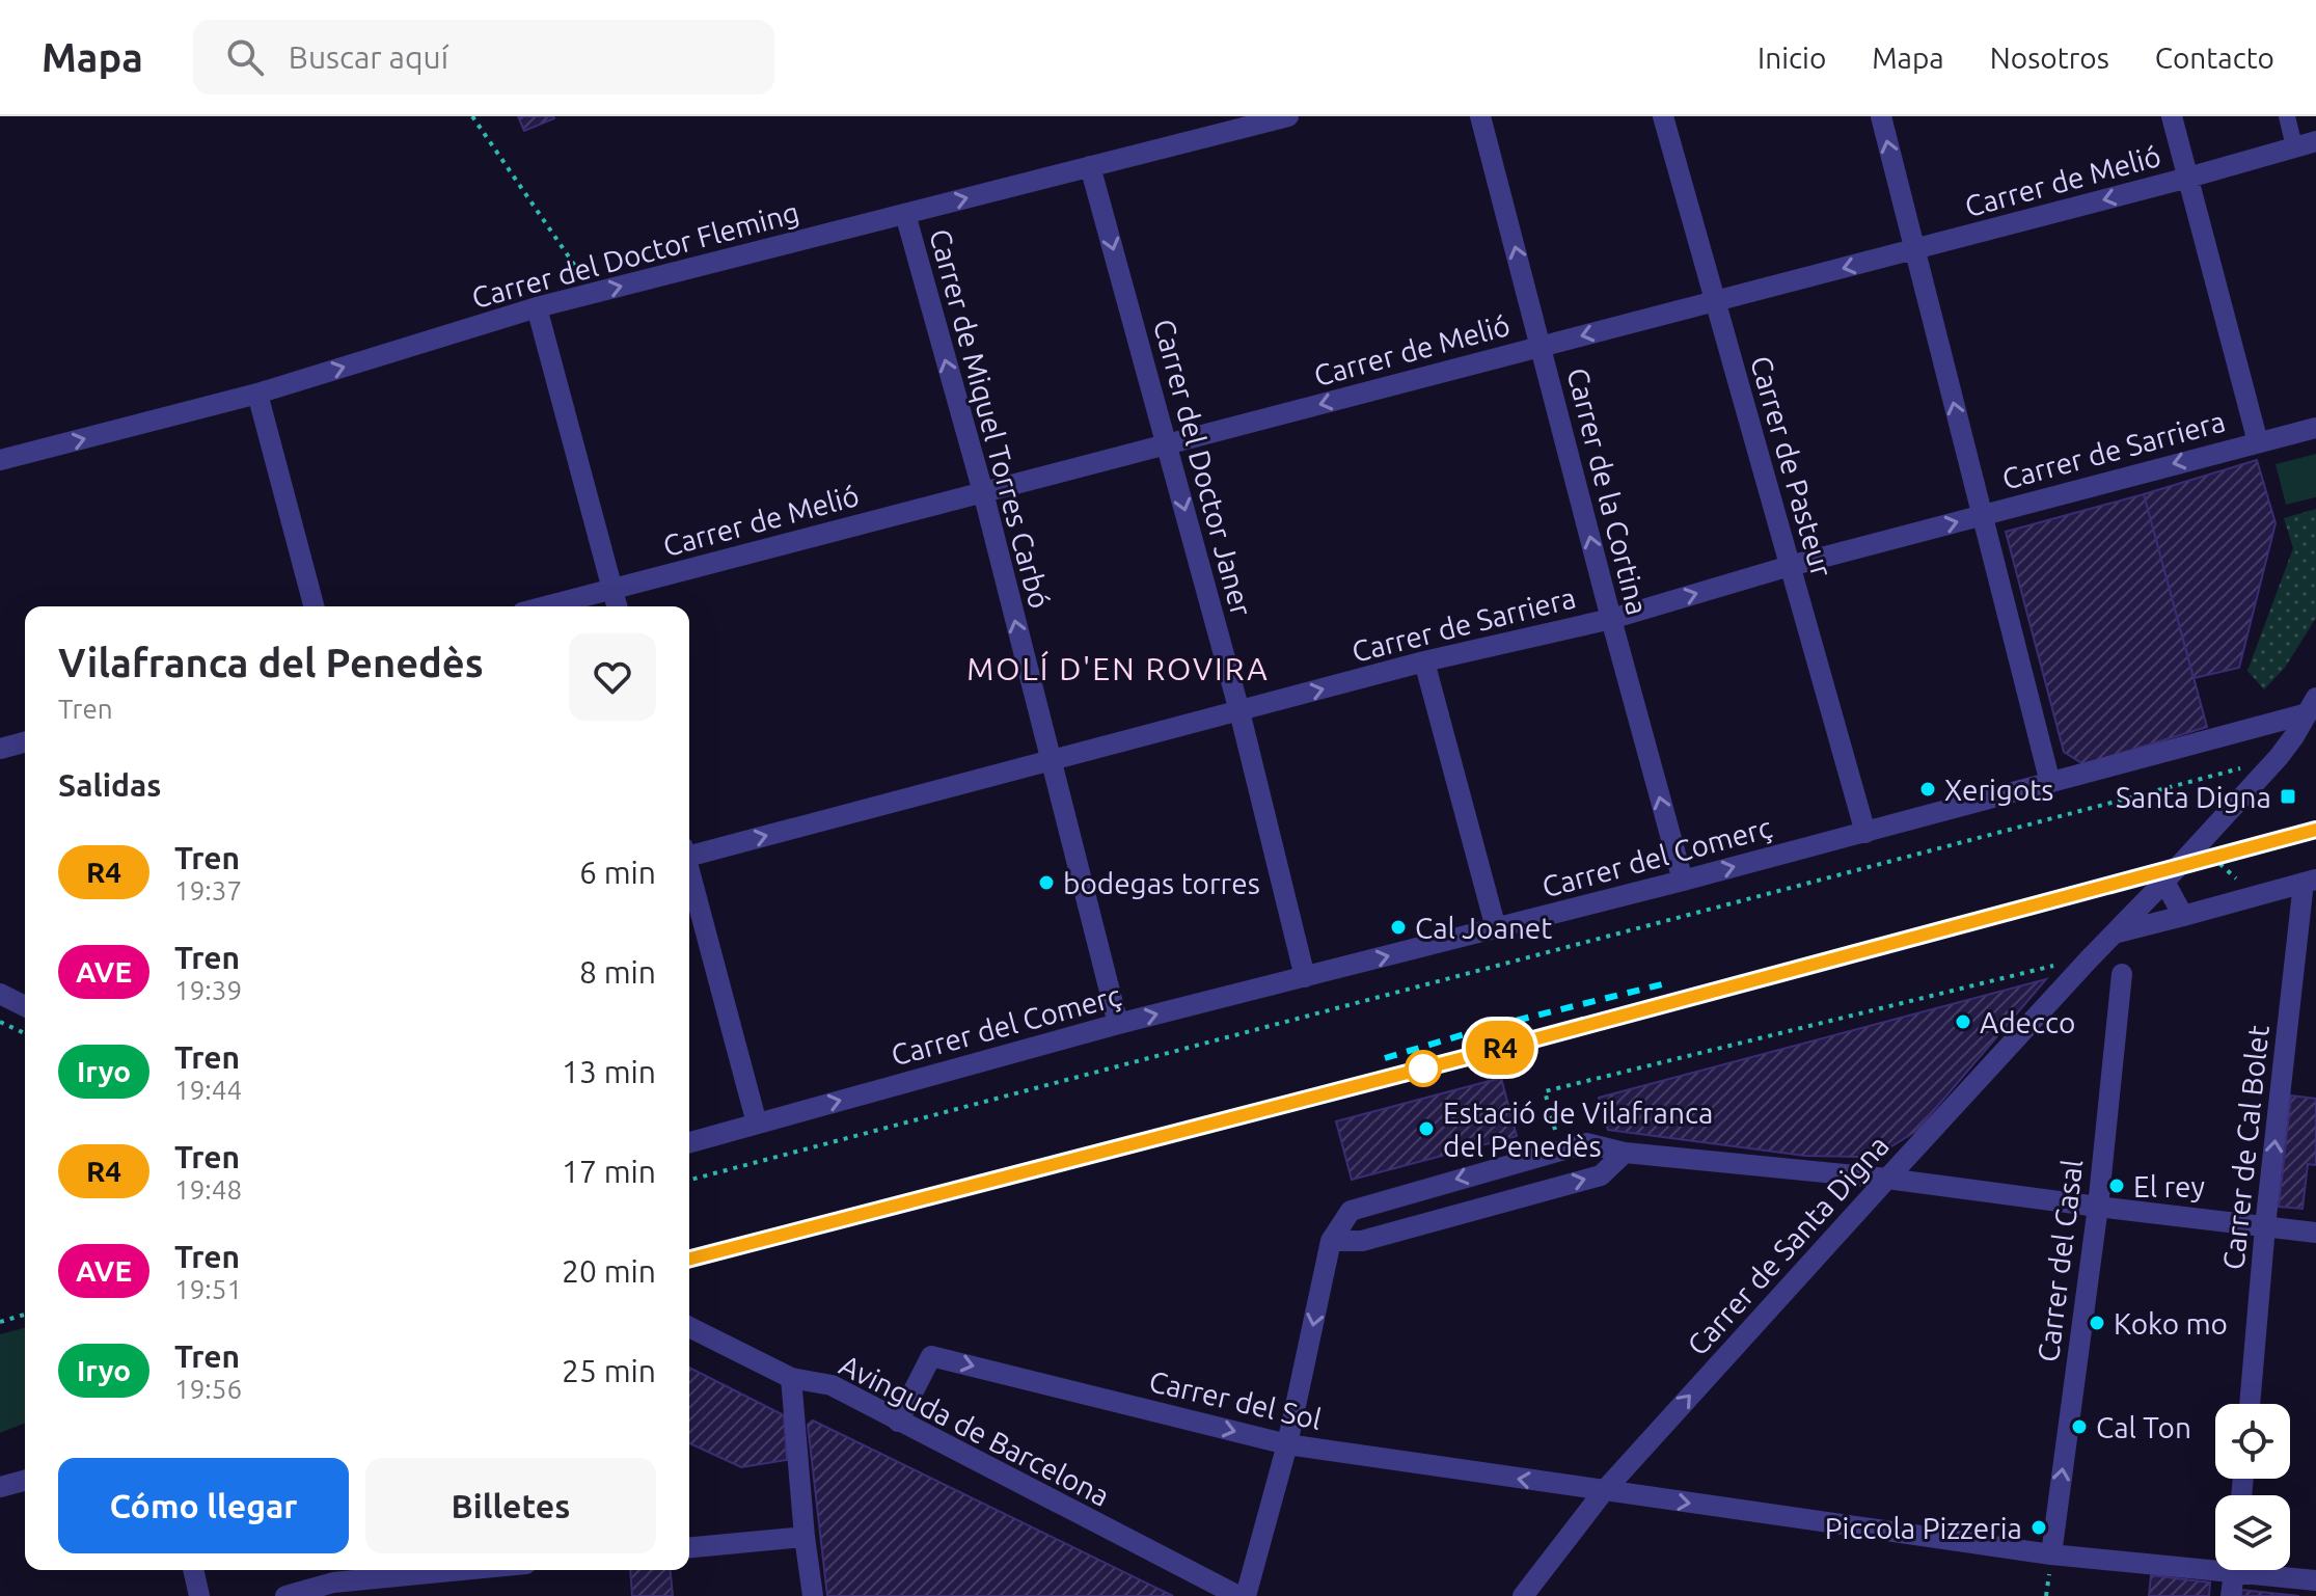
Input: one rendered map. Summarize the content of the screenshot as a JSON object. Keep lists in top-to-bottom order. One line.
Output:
{"streets":{"street":["Carrer de Melió","Carrer del Doctor Fleming","Carrer de Miquel Torres Carbó","Carrer de Sarriera","Carrer de Pasteur","Carrer del Doctor Janer","Carrer de la Cortina","Carrer del Comerç","Carrer de Cal Bolet","Carrer de Santa Digna","Carrer del Casal","Carrer del Sol","Avinguda de Barcelona"]},"crossings":[["Carrer de Melió","Carrer de Miquel Torres Carbó"],["Carrer de Melió","Carrer de Pasteur"],["Carrer de Melió","Carrer del Doctor Janer"],["Carrer de Melió","Carrer de la Cortina"],["Carrer del Doctor Fleming","Carrer de Miquel Torres Carbó"],["Carrer del Doctor Fleming","Carrer del Doctor Janer"],["Carrer de Miquel Torres Carbó","Carrer de Sarriera"],["Carrer de Miquel Torres Carbó","Carrer del Comerç"],["Carrer de Sarriera","Carrer de Pasteur"],["Carrer de Sarriera","Carrer del Doctor Janer"],["Carrer de Sarriera","Carrer de la Cortina"],["Carrer de Pasteur","Carrer del Comerç"],["Carrer del Doctor Janer","Carrer del Comerç"],["Carrer de la Cortina","Carrer del Comerç"],["Carrer del Comerç","Carrer de Santa Digna"],["Carrer de Santa Digna","Carrer del Sol"],["Carrer del Casal","Carrer del Sol"],["Carrer del Sol","Avinguda de Barcelona"]],"one_way":["Carrer de Melió","Carrer del Doctor Fleming","Carrer de Miquel Torres Carbó","Carrer del Doctor Janer","Carrer de la Cortina","Carrer del Comerç","Carrer de Cal Bolet","Carrer de Santa Digna","Carrer del Casal"],"districts":["MOLÍ D'EN ROVIRA"],"places":{"other":["Xerigots","bodegas torres","Cal Joanet","Adecco","Estació de Vilafranca del Penedès","El rey","Koko mo","Cal Ton","Piccola Pizzeria"],"transit":["Santa Digna"]},"page":{"header":"Mapa","search":"Buscar aquí","nav":["Inicio","Mapa","Nosotros","Contacto"],"on_map":"R4","heading":[["Vilafranca del Penedès","Tren"],"Salidas"],"list":[{"mark":"R4","name":"Tren","note":"19:37","value":"6 min"},{"mark":"AVE","name":"Tren","note":"19:39","value":"8 min"},{"mark":"Iryo","name":"Tren","note":"19:44","value":"13 min"},{"mark":"R4","name":"Tren","note":"19:48","value":"17 min"},{"mark":"AVE","name":"Tren","note":"19:51","value":"20 min"},{"mark":"Iryo","name":"Tren","note":"19:56","value":"25 min"}],"buttons":["Cómo llegar","Billetes"]}}
